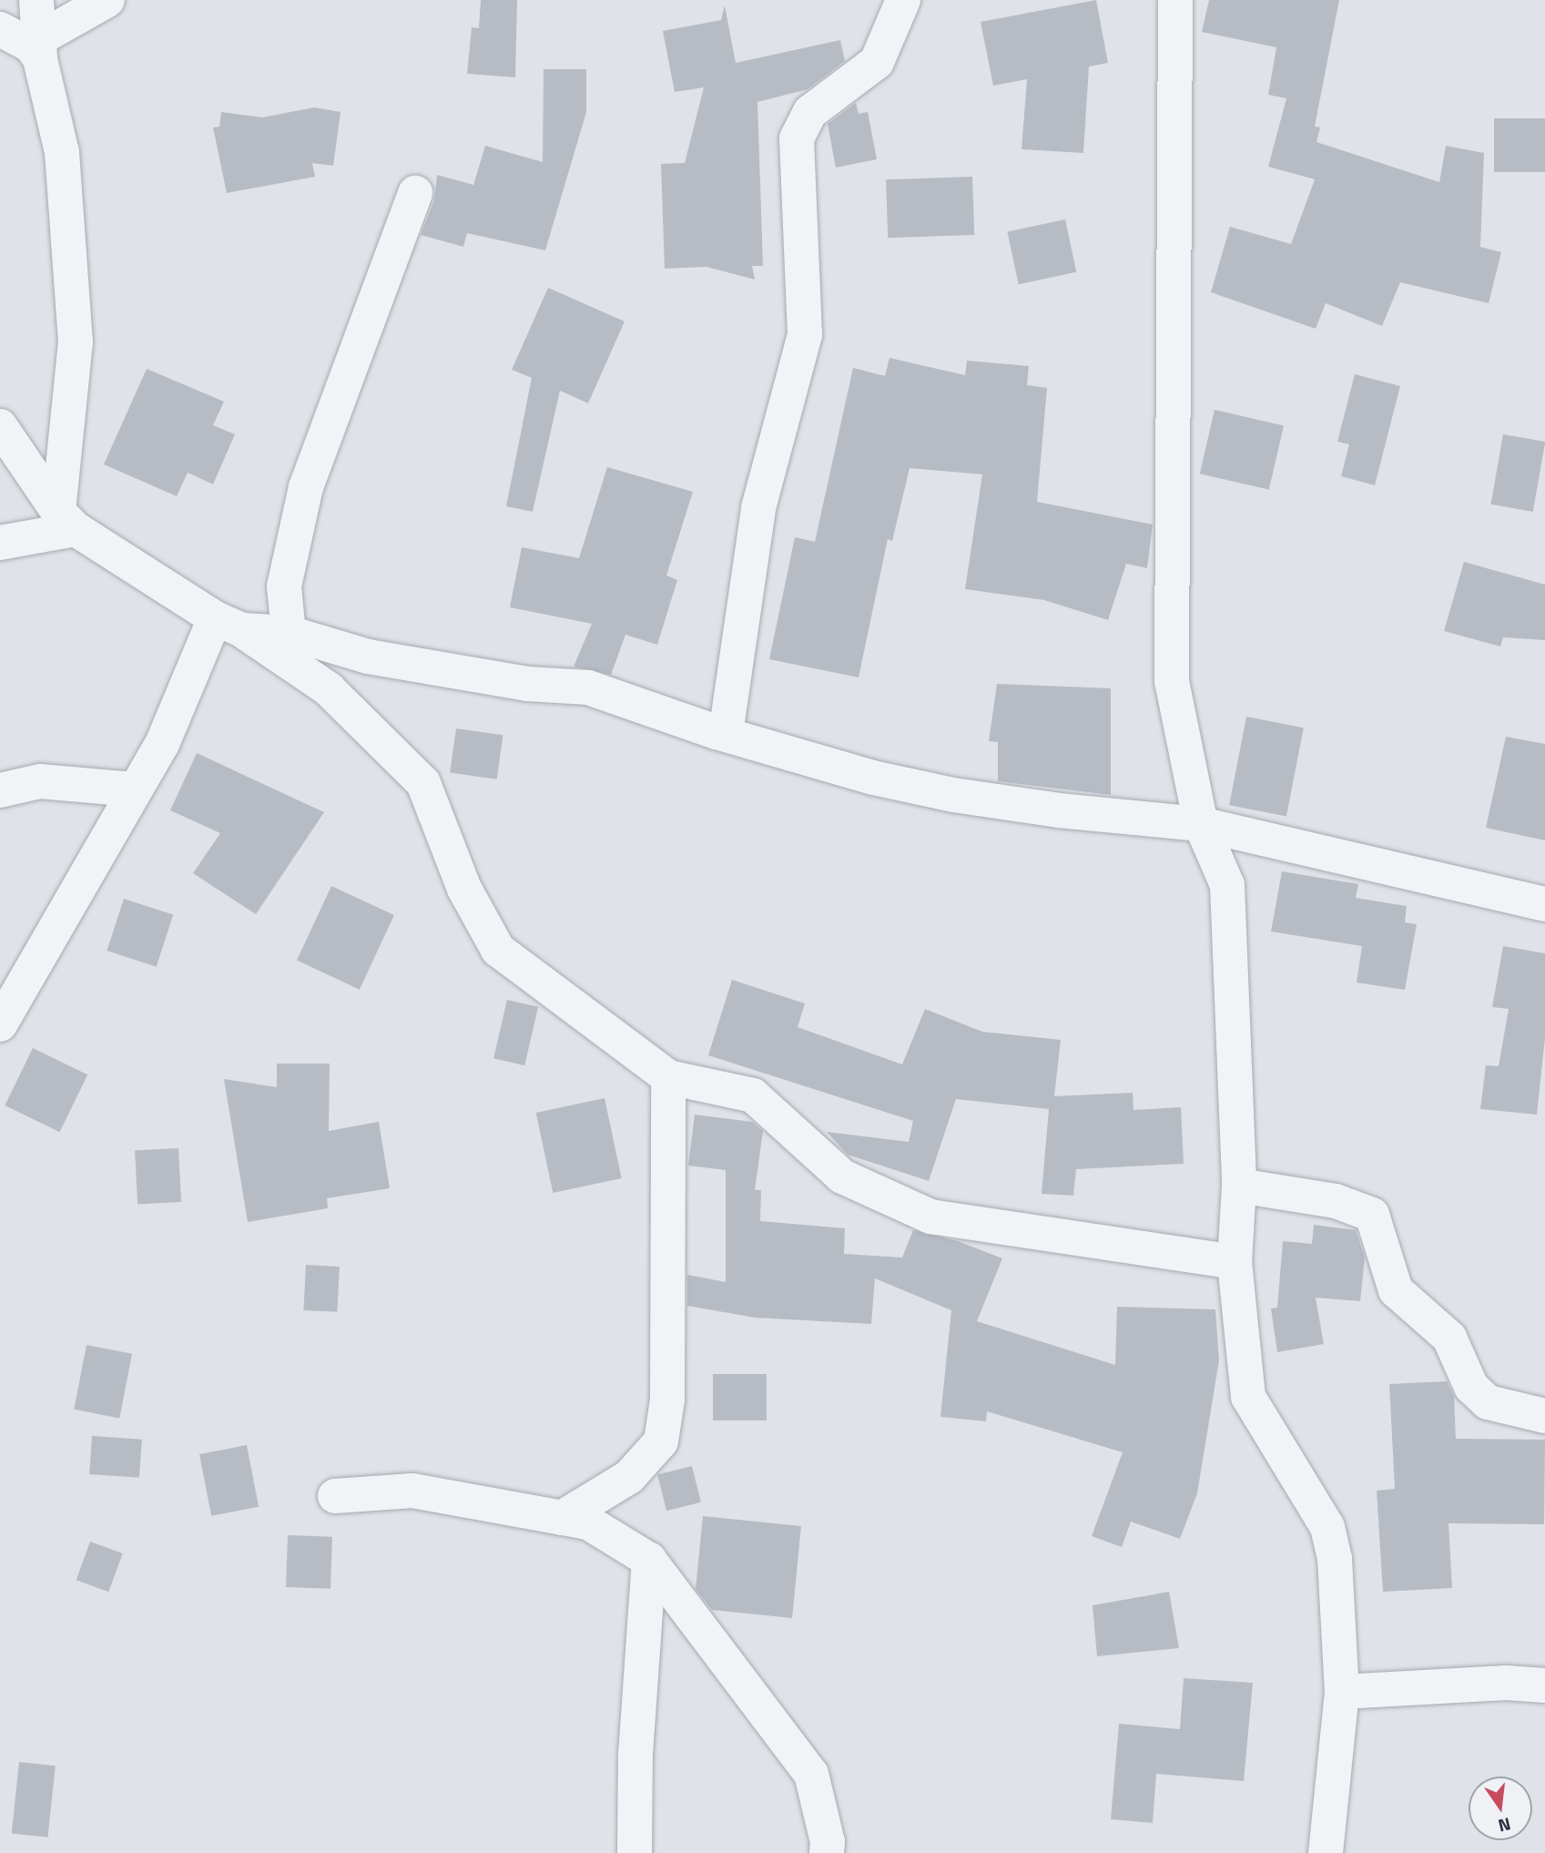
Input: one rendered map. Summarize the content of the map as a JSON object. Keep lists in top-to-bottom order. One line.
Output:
{"north":"bottom"}
